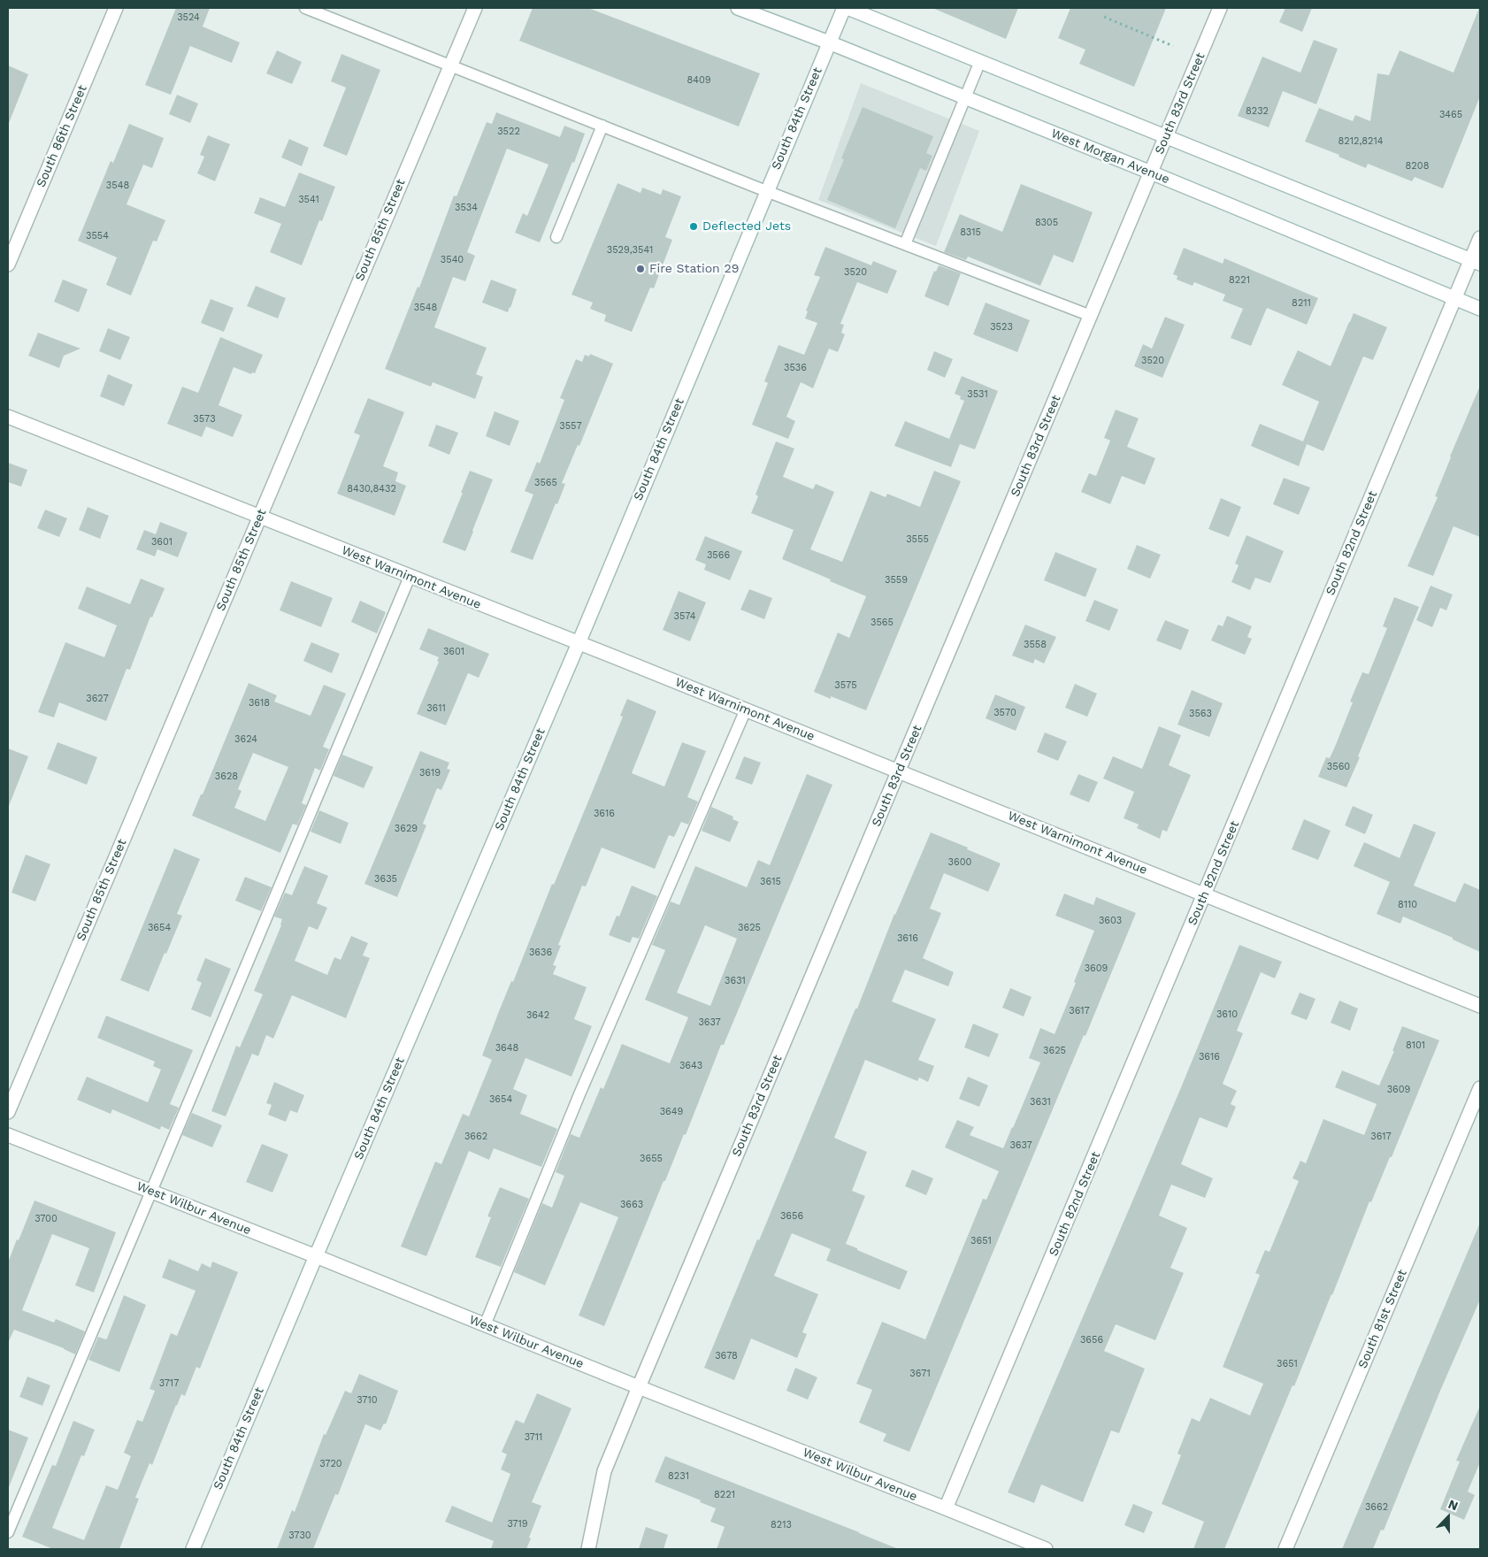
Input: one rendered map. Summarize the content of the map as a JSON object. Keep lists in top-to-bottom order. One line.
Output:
{"streets":{"street":["South 83rd Street","South 84th Street","South 86th Street","West Morgan Avenue","South 85th Street","South 82nd Street","West Warnimont Avenue","West Wilbur Avenue","South 81st Street"]},"crossings":[["South 83rd Street","West Morgan Avenue"],["South 83rd Street","West Warnimont Avenue"],["South 83rd Street","West Wilbur Avenue"],["South 84th Street","West Morgan Avenue"],["South 84th Street","West Warnimont Avenue"],["South 84th Street","West Wilbur Avenue"],["West Morgan Avenue","South 82nd Street"],["South 85th Street","West Warnimont Avenue"],["South 82nd Street","West Warnimont Avenue"],["South 82nd Street","West Wilbur Avenue"]],"places":["Deflected Jets","Fire Station 29"],"house_numbers":["3524","8409","8232","3465","3522","8212,8214","8208","3548","3541","3534","8305","8315","3554","3529,3541","3540","3520","8221","8211","3548","3523","3520","3536","3531","3573","3557","3565","8430,8432","3555","3601","3566","3559","3574","3565","3558","3601","3575","3627","3618","3611","3570","3563","3624","3560","3619","3628","3616","3629","3600","3635","3615","8110","3603","3654","3625","3616","3636","3609","3631","3617","3610","3642","3637","8101","3648","3625","3616","3643","3609","3654","3631","3649","3662","3617","3637","3655","3663","3656","3700","3651","3656","3678","3651","3671","3717","3710","3711","3720","8231","8221","3662","3719","8213","3730"],"north":"top"}
